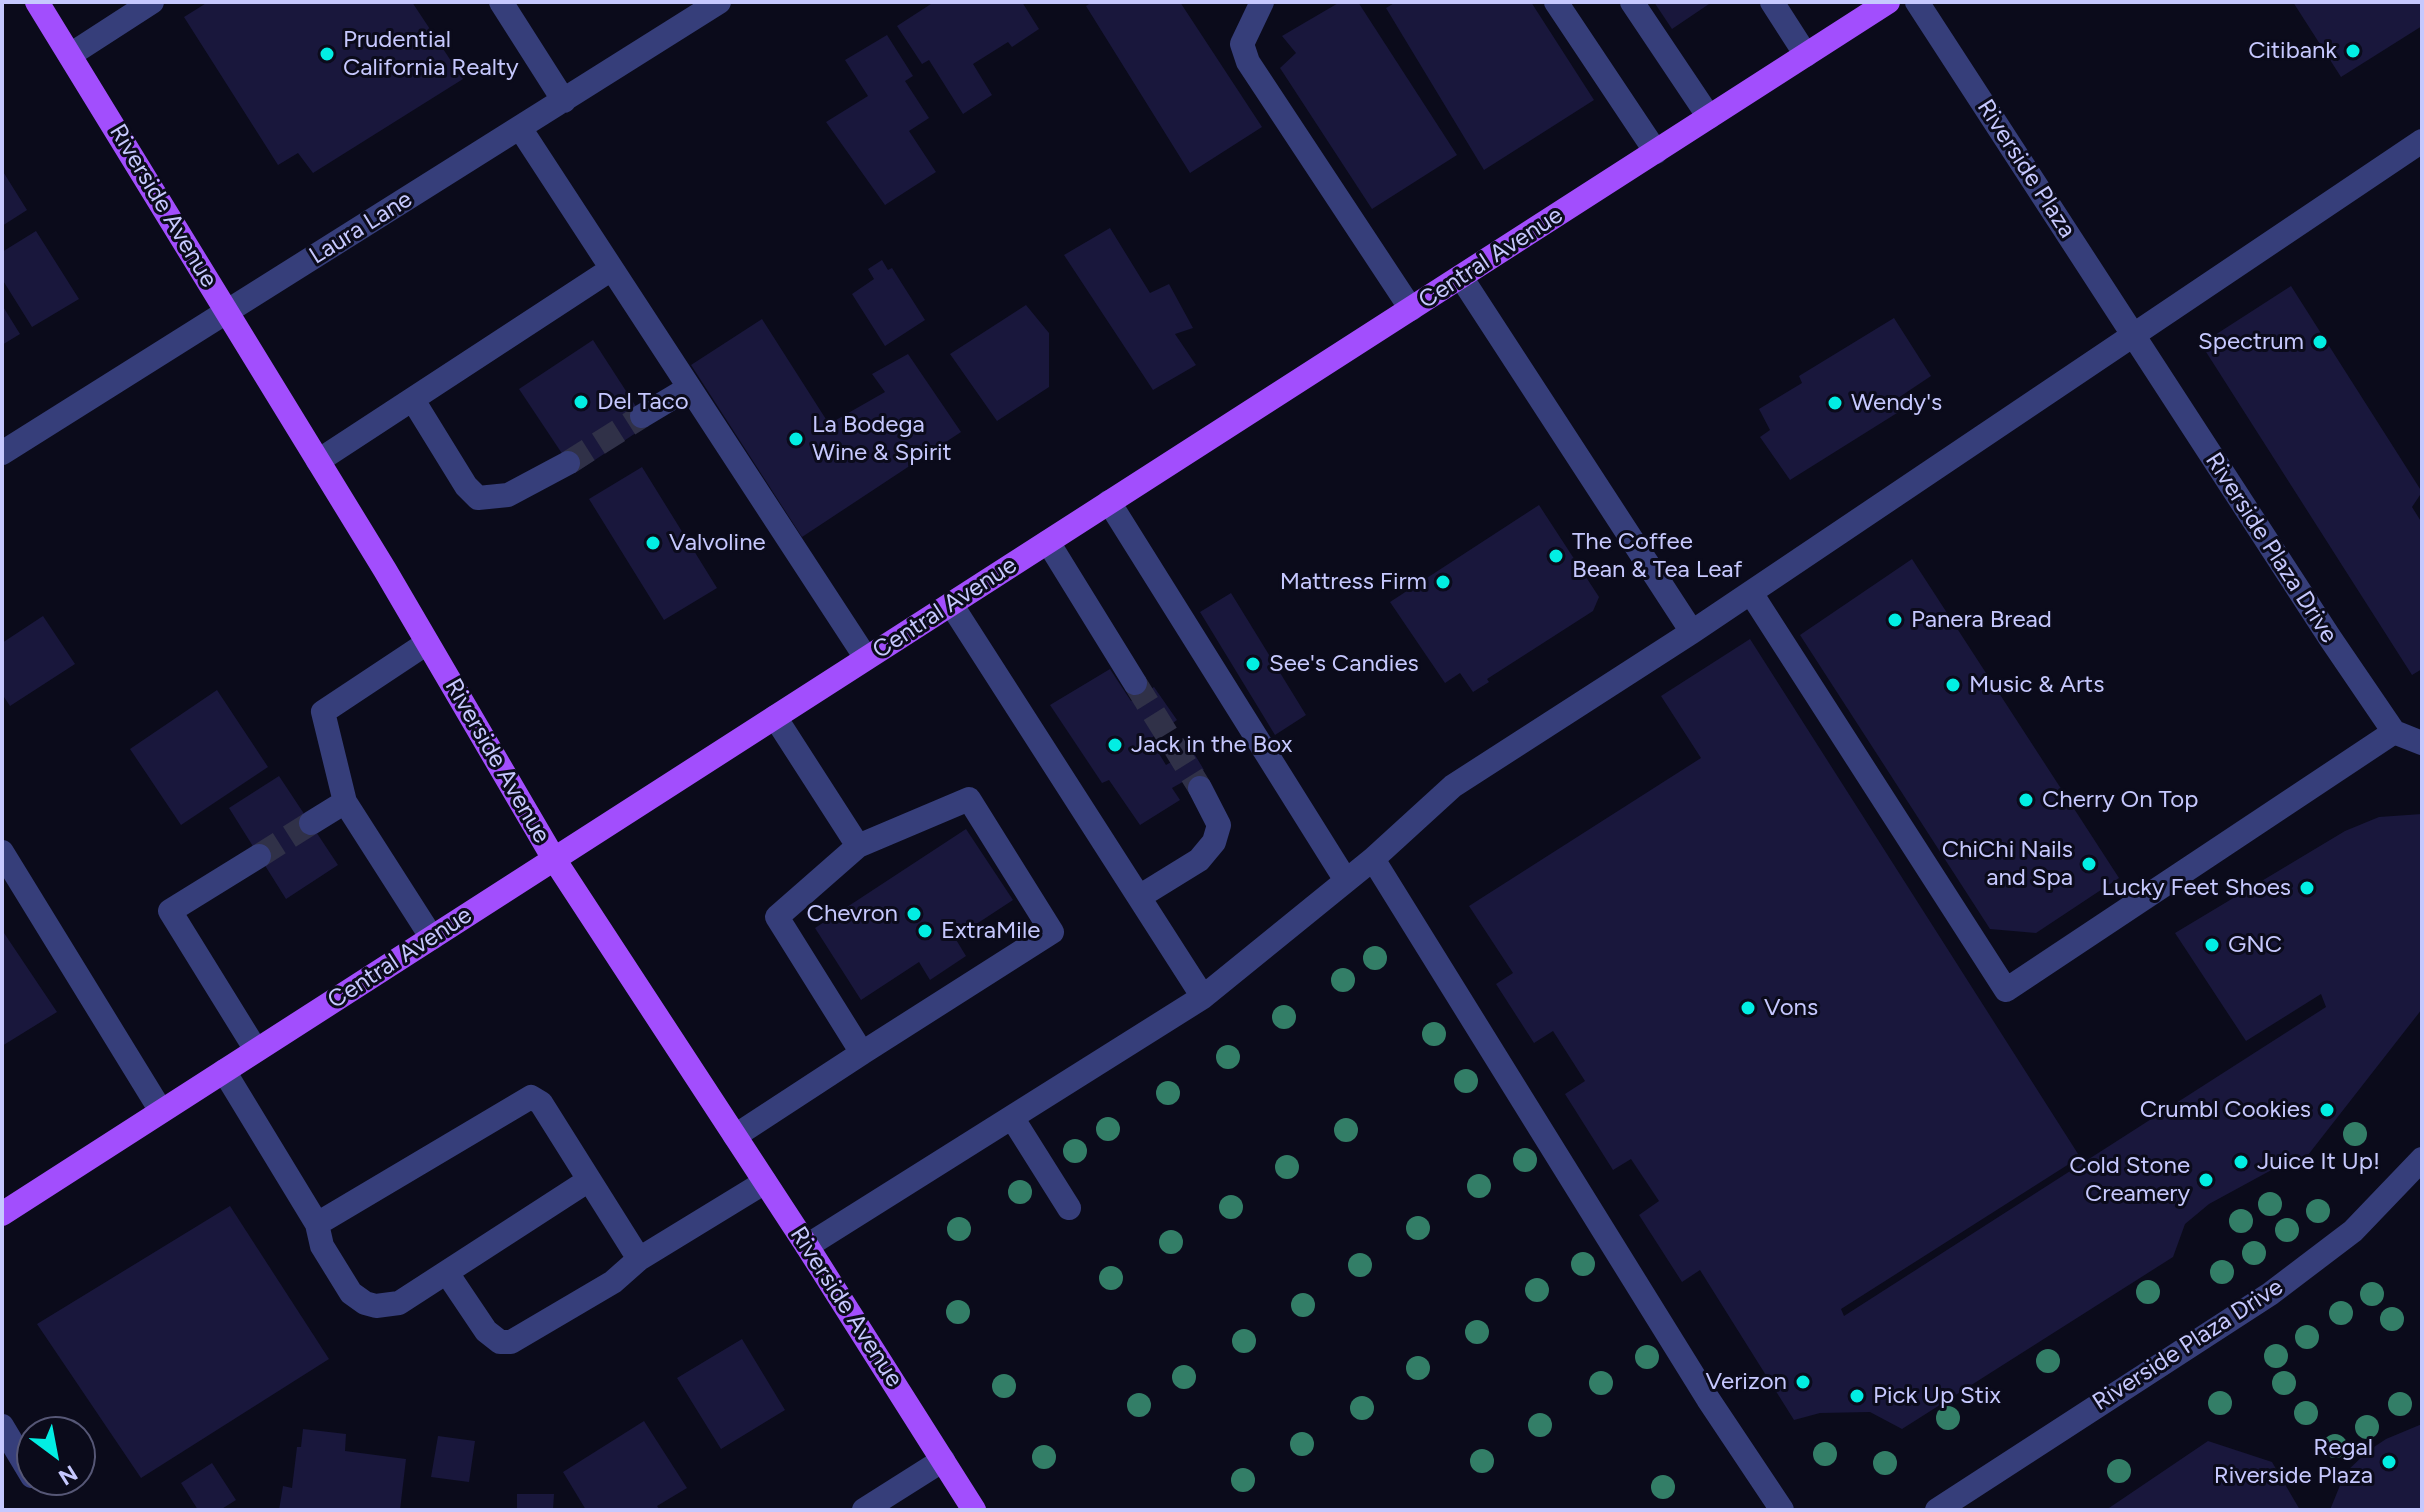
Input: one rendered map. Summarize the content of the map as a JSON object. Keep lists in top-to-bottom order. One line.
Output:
{"streets":{"main road":["Riverside Avenue","Central Avenue"],"street":["Riverside Plaza","Laura Lane","Riverside Plaza Drive"]},"crossings":[["Riverside Plaza","Riverside Plaza Drive"],["Riverside Avenue","Laura Lane"],["Riverside Avenue","Central Avenue"]],"places":["Citibank","Prudential California Realty","Spectrum","Del Taco","Wendy's","La Bodega Wine & Spirit","Valvoline","The Coffee Bean & Tea Leaf","Mattress Firm","Panera Bread","See's Candies","Music & Arts","Jack in the Box","Cherry On Top","ChiChi Nails and Spa","Lucky Feet Shoes","Chevron","ExtraMile","GNC","Vons","Crumbl Cookies","Juice It Up!","Cold Stone Creamery","Verizon","Pick Up Stix","Regal Riverside Plaza"],"north":"bottom right"}
